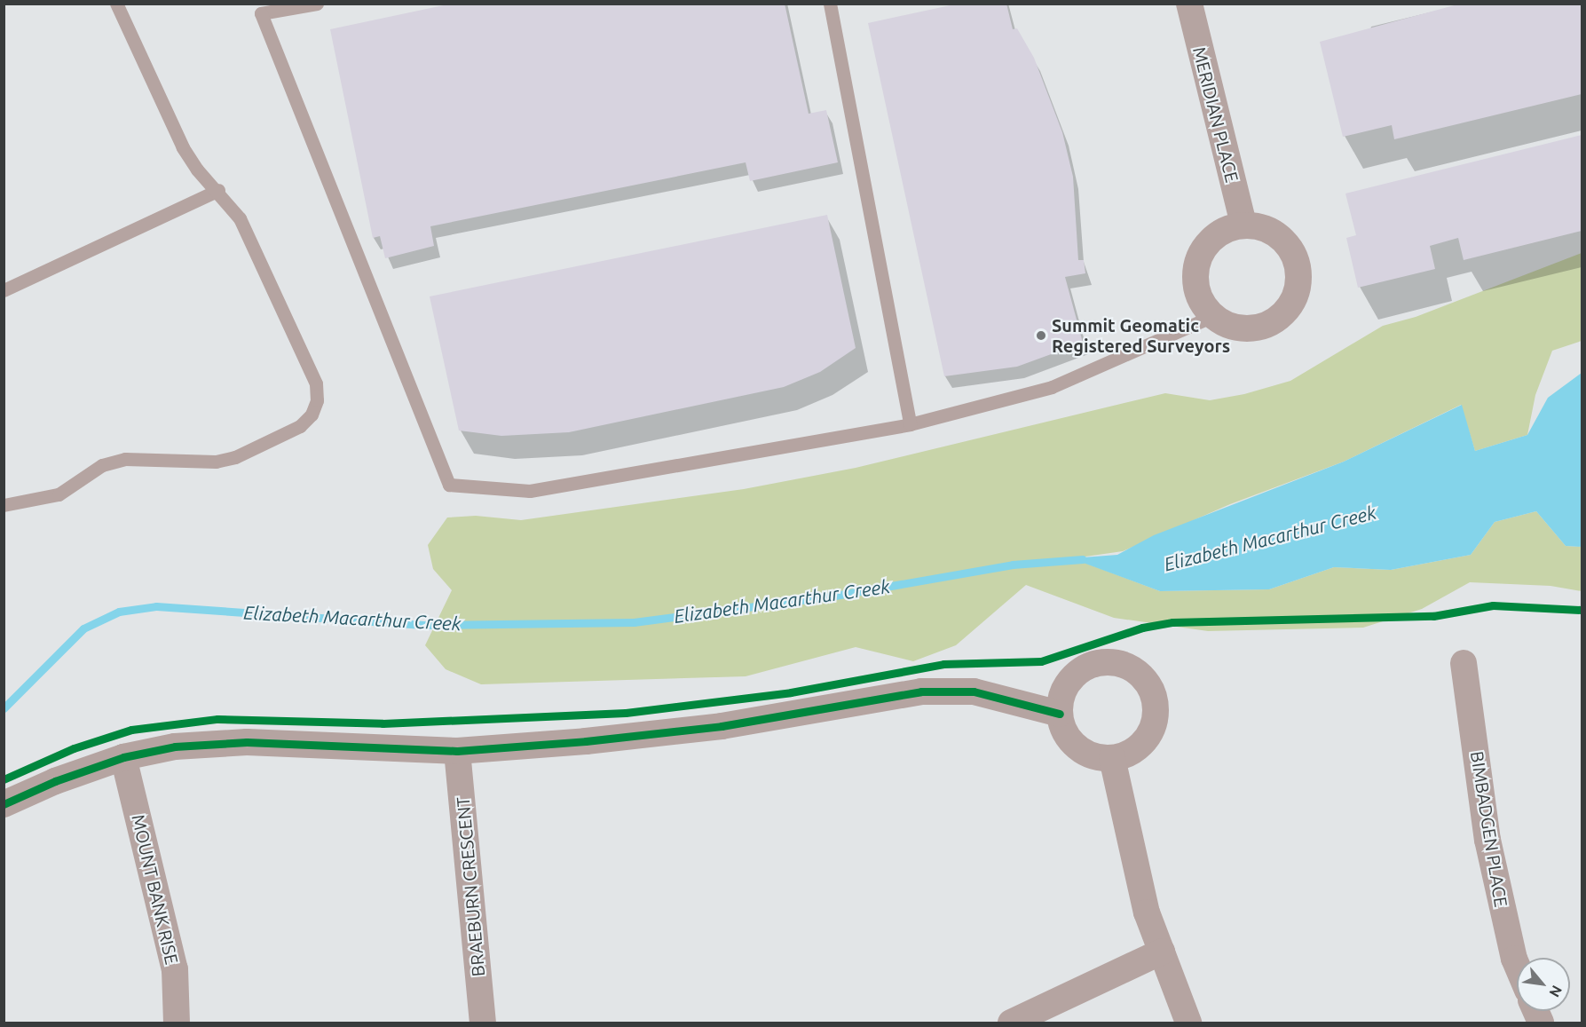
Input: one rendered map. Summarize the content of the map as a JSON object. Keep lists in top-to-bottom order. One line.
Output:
{"streets":{"street":["MERIDIAN PLACE","BIMBADGEN PLACE","BRAEBURN CRESCENT","MOUNT BANK RISE"]},"water":["Elizabeth Macarthur Creek"],"places":["Summit Geomatic Registered Surveyors"],"north":"bottom right"}
